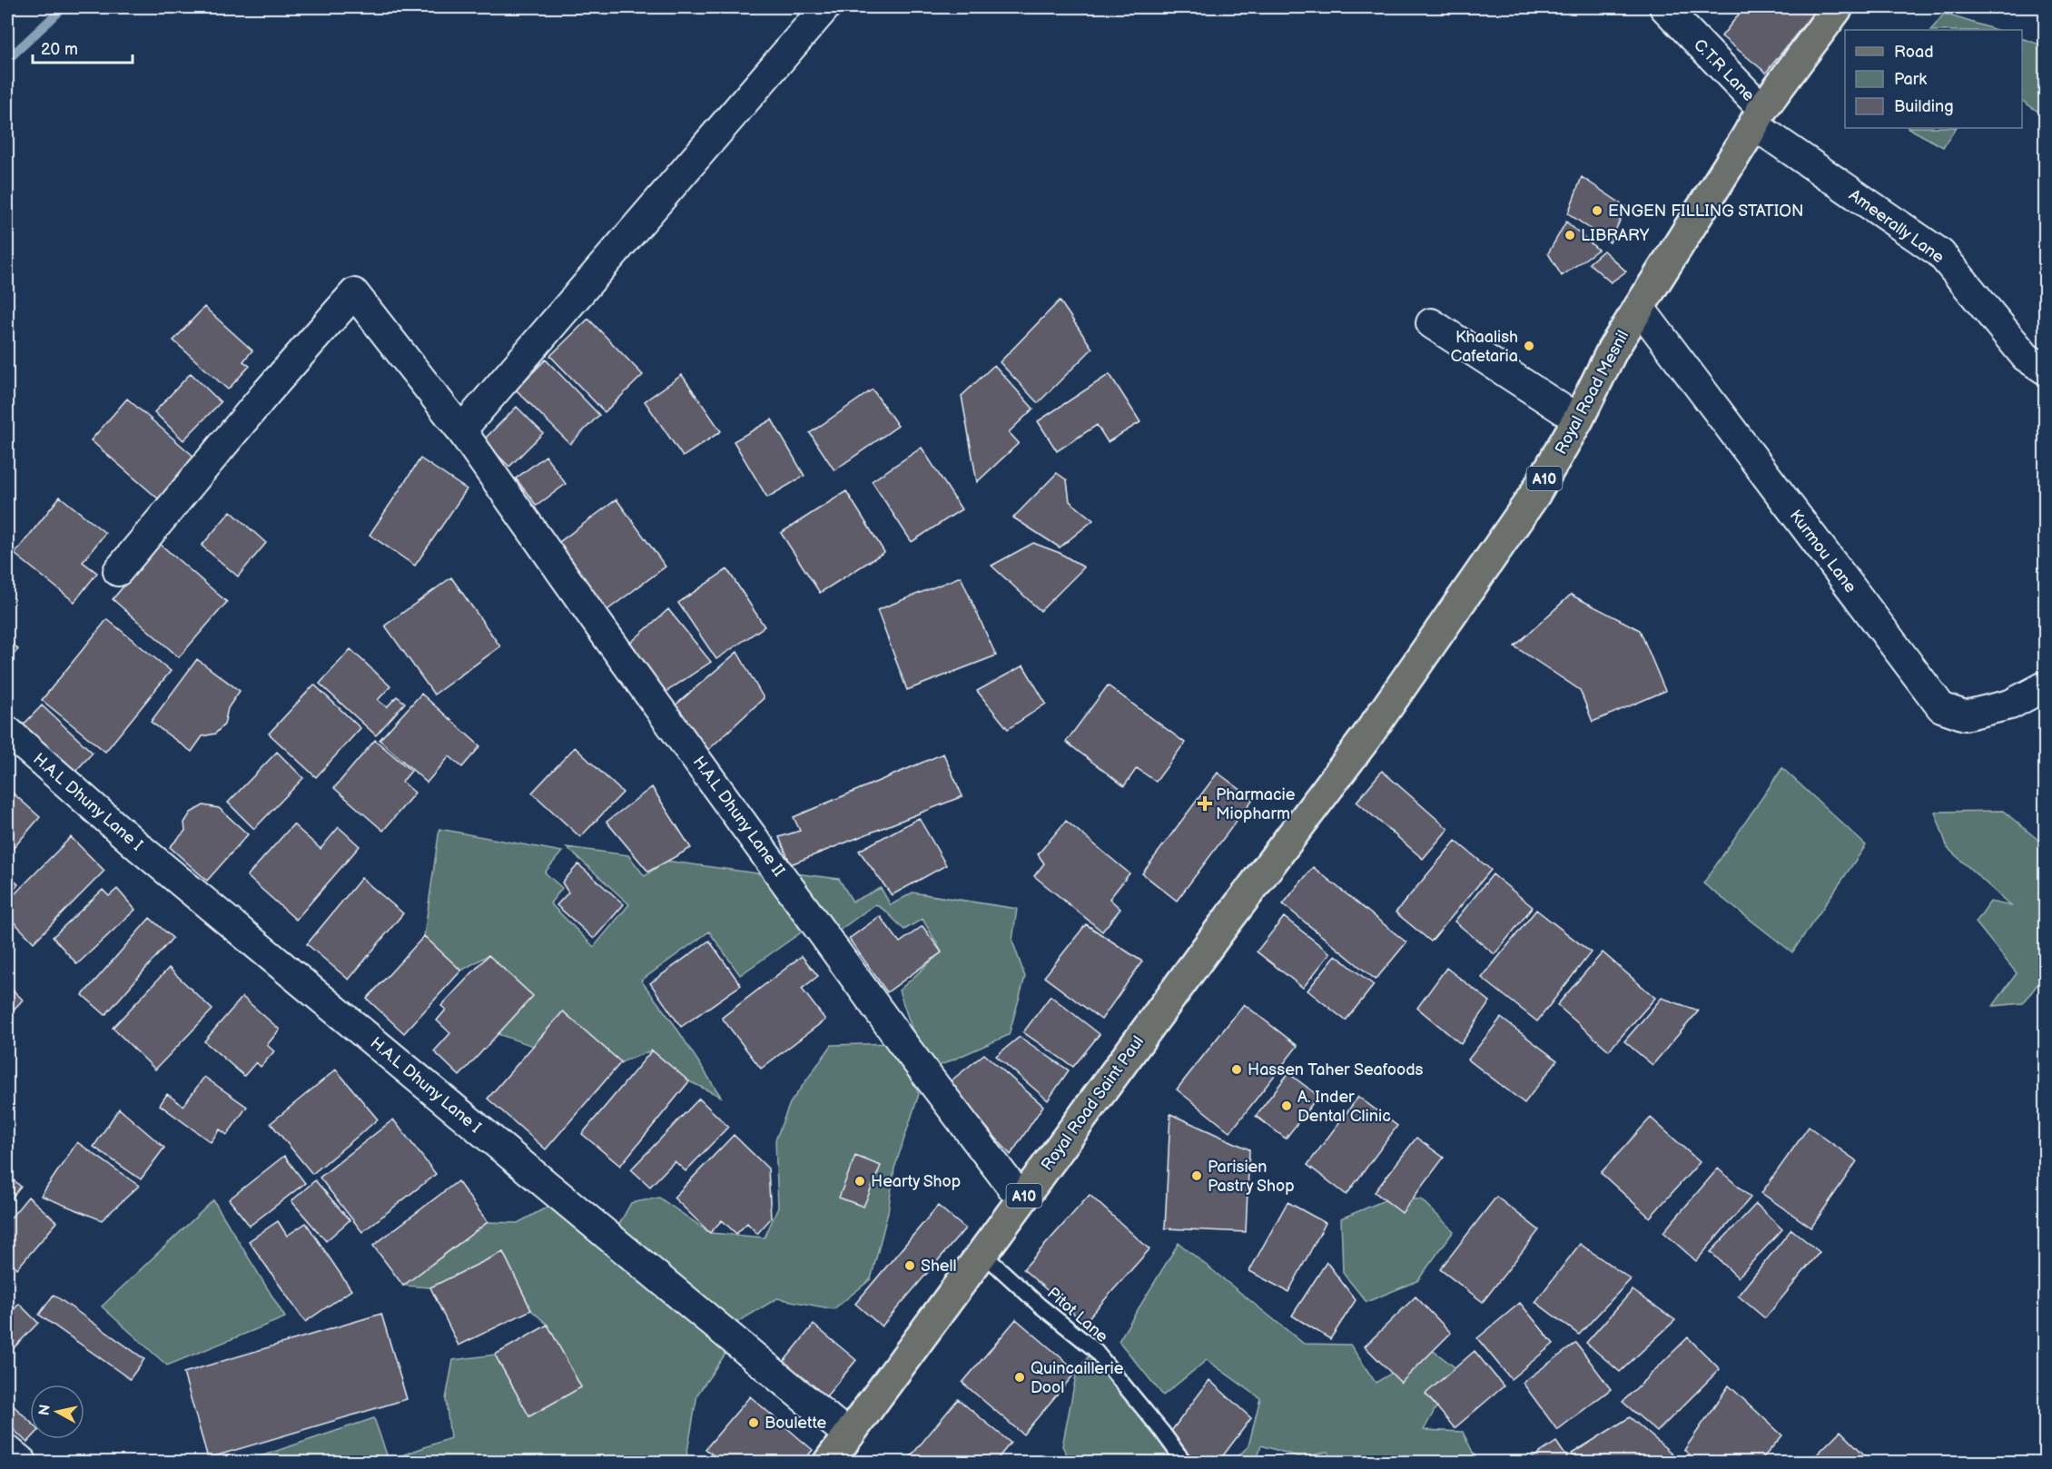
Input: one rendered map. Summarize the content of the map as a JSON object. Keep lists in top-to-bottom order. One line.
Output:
{"streets":{"main road":["Royal Road Mesnil","A10","Royal Road Saint Paul"],"street":["C.T.R Lane","Ameerally Lane","Kurmou Lane","H.A.L Dhuny Lane I","H.A.L Dhuny Lane II"],"lane":["Pitot Lane"]},"crossings":[["C.T.R Lane","Ameerally Lane"],["C.T.R Lane","Royal Road Mesnil"],["Ameerally Lane","Royal Road Mesnil"],["Royal Road Mesnil","Kurmou Lane"],["Royal Road Mesnil","Royal Road Saint Paul"],["H.A.L Dhuny Lane I","Royal Road Saint Paul"],["H.A.L Dhuny Lane II","Royal Road Saint Paul"],["Royal Road Saint Paul","Pitot Lane"]],"places":{"other":["ENGEN FILLING STATION","LIBRARY","Khaalish Cafetaria","Hassen Taher Seafoods","A. Inder Dental Clinic","Parisien Pastry Shop","Hearty Shop","Shell","Quincaillerie Dool","Boulette"],"health":["Pharmacie Miopharm"]},"legend":["Road","Park","Building"],"scale_bar":"20 m","north":"left"}
